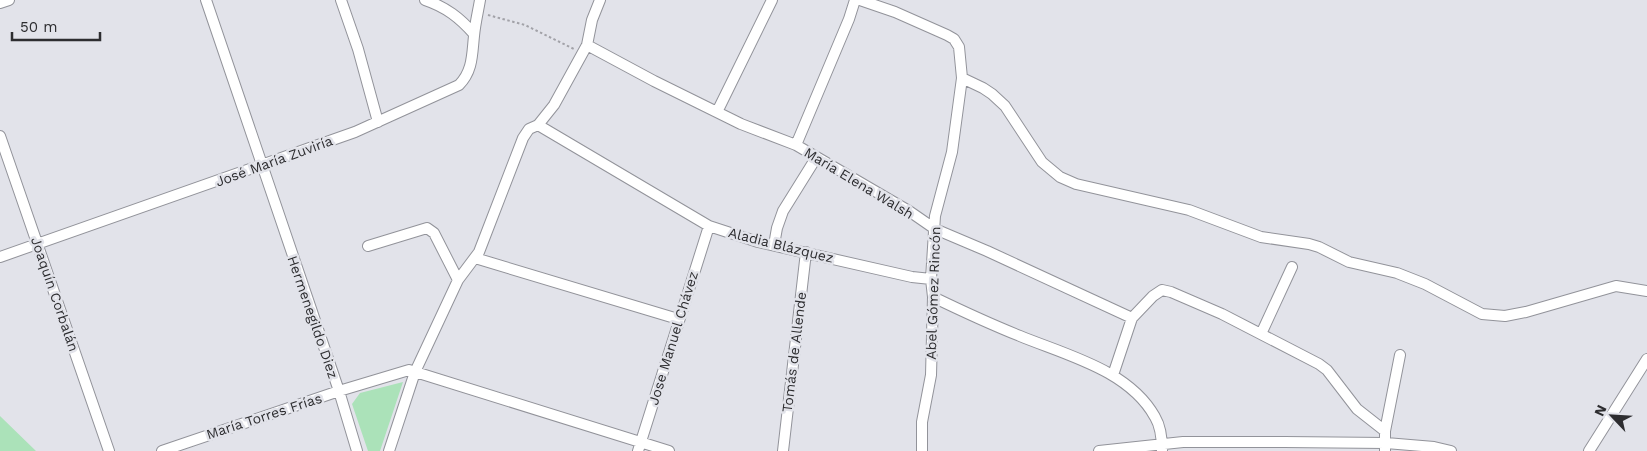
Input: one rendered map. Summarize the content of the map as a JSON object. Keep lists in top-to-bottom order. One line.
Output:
{"streets":{"street":["José María Zuviría","María Elena Walsh","Aladia Blázquez","Abel Gómez Rincón","Joaquín Corbalán","Hermenegildo Diez","Jose Manuel Chávez","Tomás de Allende","María Torres Frías"]},"crossings":[["José María Zuviría","Joaquín Corbalán"],["José María Zuviría","Hermenegildo Diez"],["María Elena Walsh","Abel Gómez Rincón"],["Aladia Blázquez","Abel Gómez Rincón"],["Aladia Blázquez","Jose Manuel Chávez"],["Aladia Blázquez","Tomás de Allende"],["Hermenegildo Diez","Jose Manuel Chávez"],["Hermenegildo Diez","María Torres Frías"]],"scale_bar":"50 m","north":"top left"}
